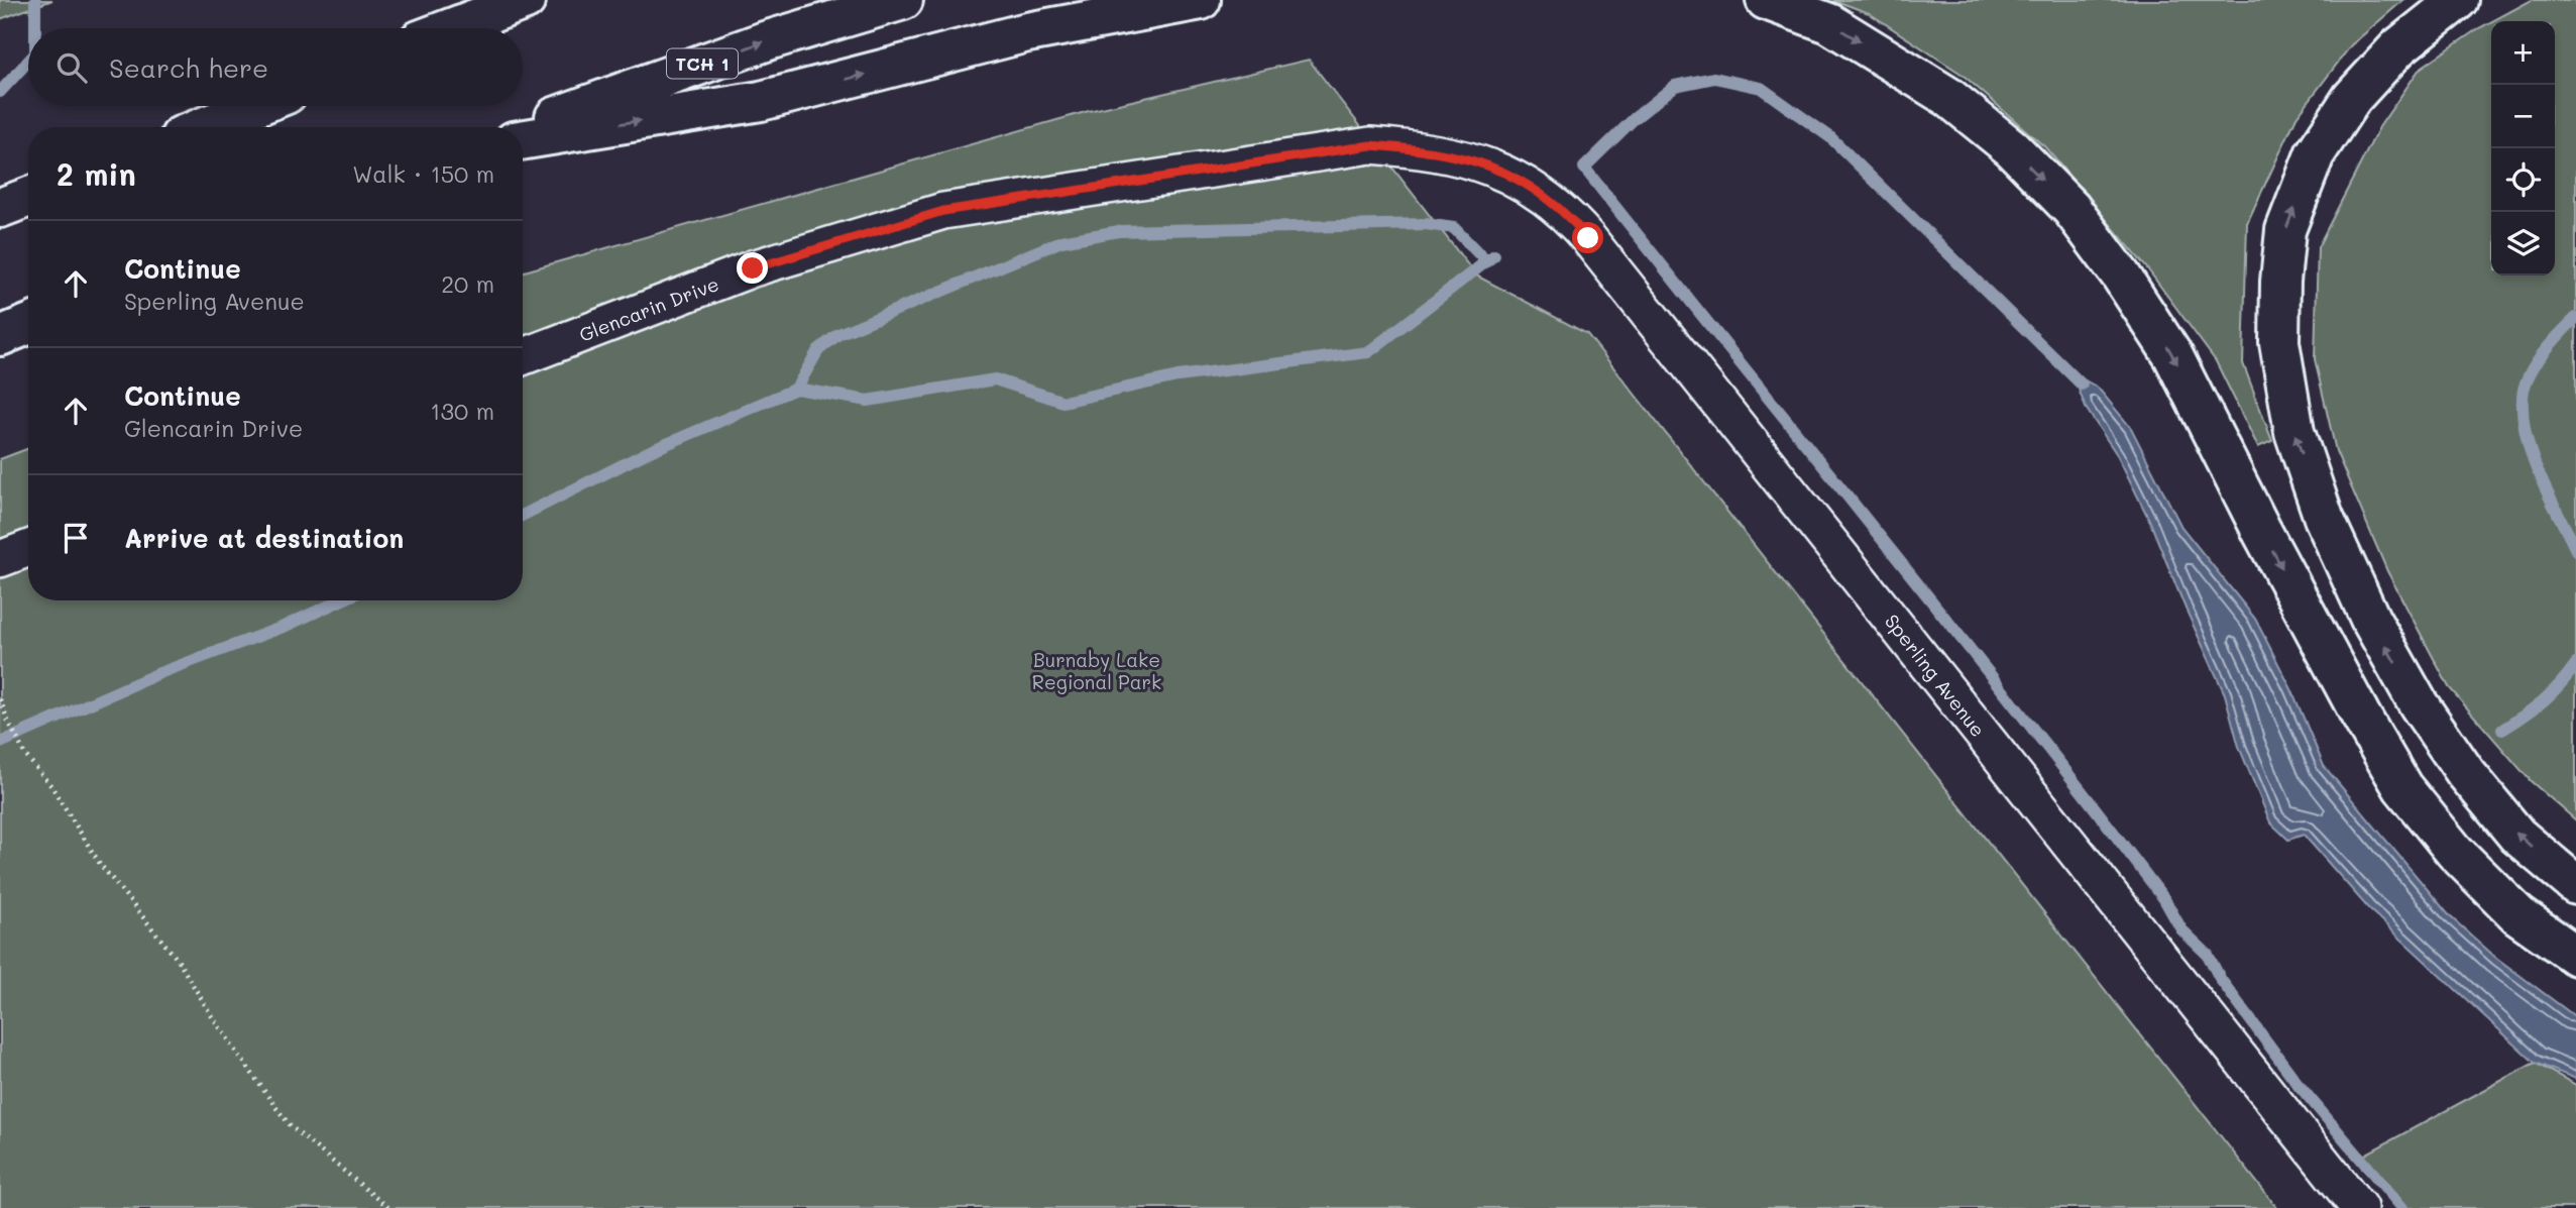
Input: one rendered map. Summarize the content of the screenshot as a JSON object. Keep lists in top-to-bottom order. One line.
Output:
{"streets":{"highway":["TCH 1"],"street":["Glencarin Drive","Sperling Avenue"]},"crossings":[["Glencarin Drive","Sperling Avenue"]],"parks":["Burnaby Lake Regional Park"],"page":{"map_buttons":["+","−"],"search":"Search here","heading":["2 min","Walk · 150 m"],"list":[["Continue","Sperling Avenue","20 m"],["Continue","Glencarin Drive","130 m"],"Arrive at destination"]}}
